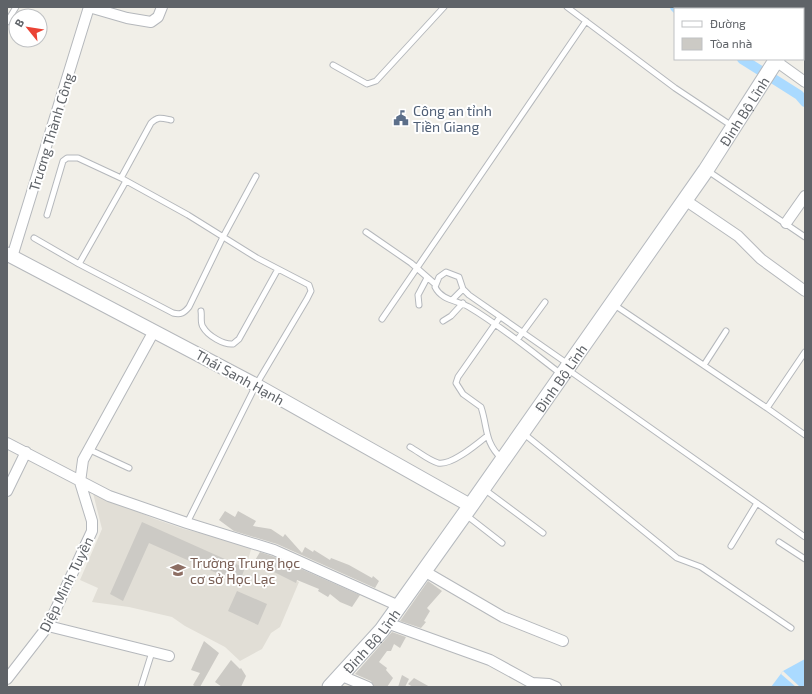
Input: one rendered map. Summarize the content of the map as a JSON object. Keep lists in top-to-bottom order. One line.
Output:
{"streets":{"main road":["Đinh Bộ Lĩnh"],"street":["Trương Thành Công","Thái Sanh Hạnh","Diệp Minh Tuyền"]},"crossings":[["Đinh Bộ Lĩnh","Thái Sanh Hạnh"],["Trương Thành Công","Thái Sanh Hạnh"],["Thái Sanh Hạnh","Diệp Minh Tuyền"]],"places":{"public building":["Công an tỉnh Tiền Giang"],"school or university":["Trường Trung học cơ sở Học Lạc"]},"legend":["Đường","Tòa nhà"],"north":"top left"}
